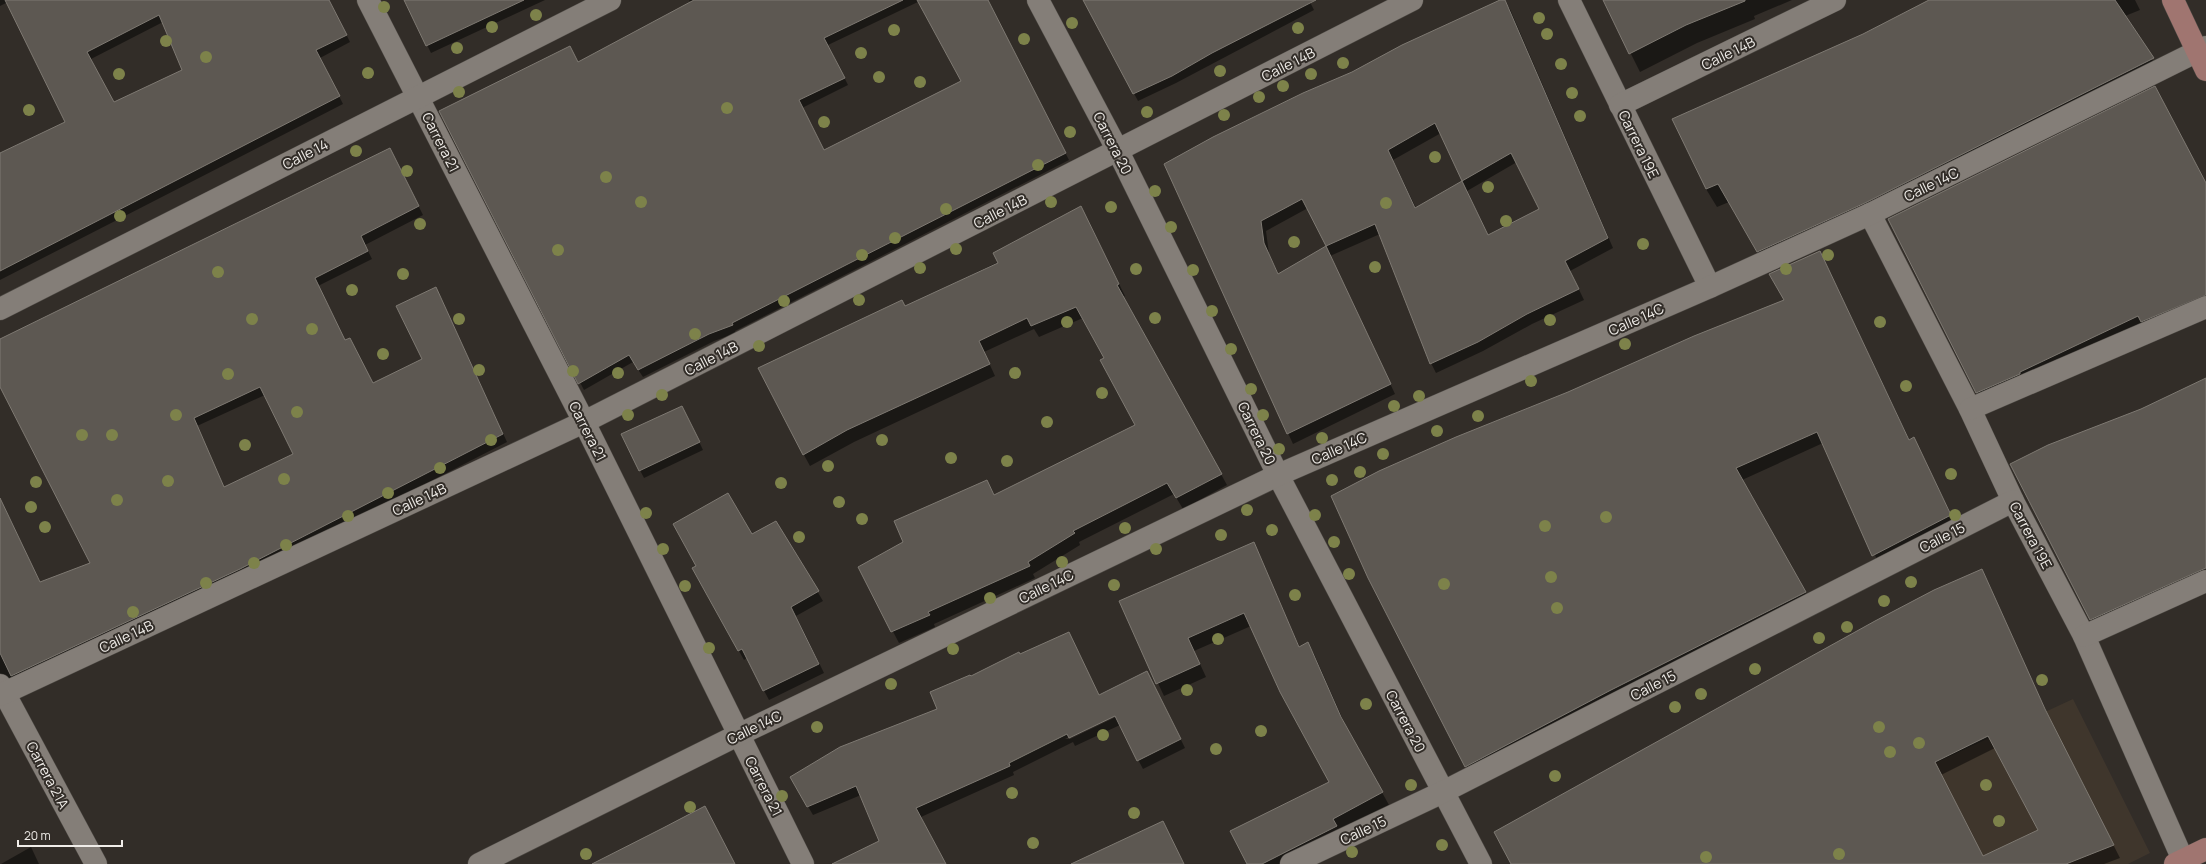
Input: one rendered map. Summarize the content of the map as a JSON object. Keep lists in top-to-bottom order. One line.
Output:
{"streets":{"street":["Calle 14B","Carrera 21","Carrera 20","Carrera 19E","Calle 14","Calle 14C","Calle 15","Carrera 21A"]},"crossings":[["Calle 14B","Carrera 21"],["Calle 14B","Carrera 20"],["Calle 14B","Carrera 19E"],["Calle 14B","Carrera 21A"],["Carrera 21","Calle 14"],["Carrera 21","Calle 14C"],["Carrera 20","Calle 14C"],["Carrera 20","Calle 15"],["Carrera 19E","Calle 14C"],["Carrera 19E","Calle 15"]],"scale_bar":"20 m"}
